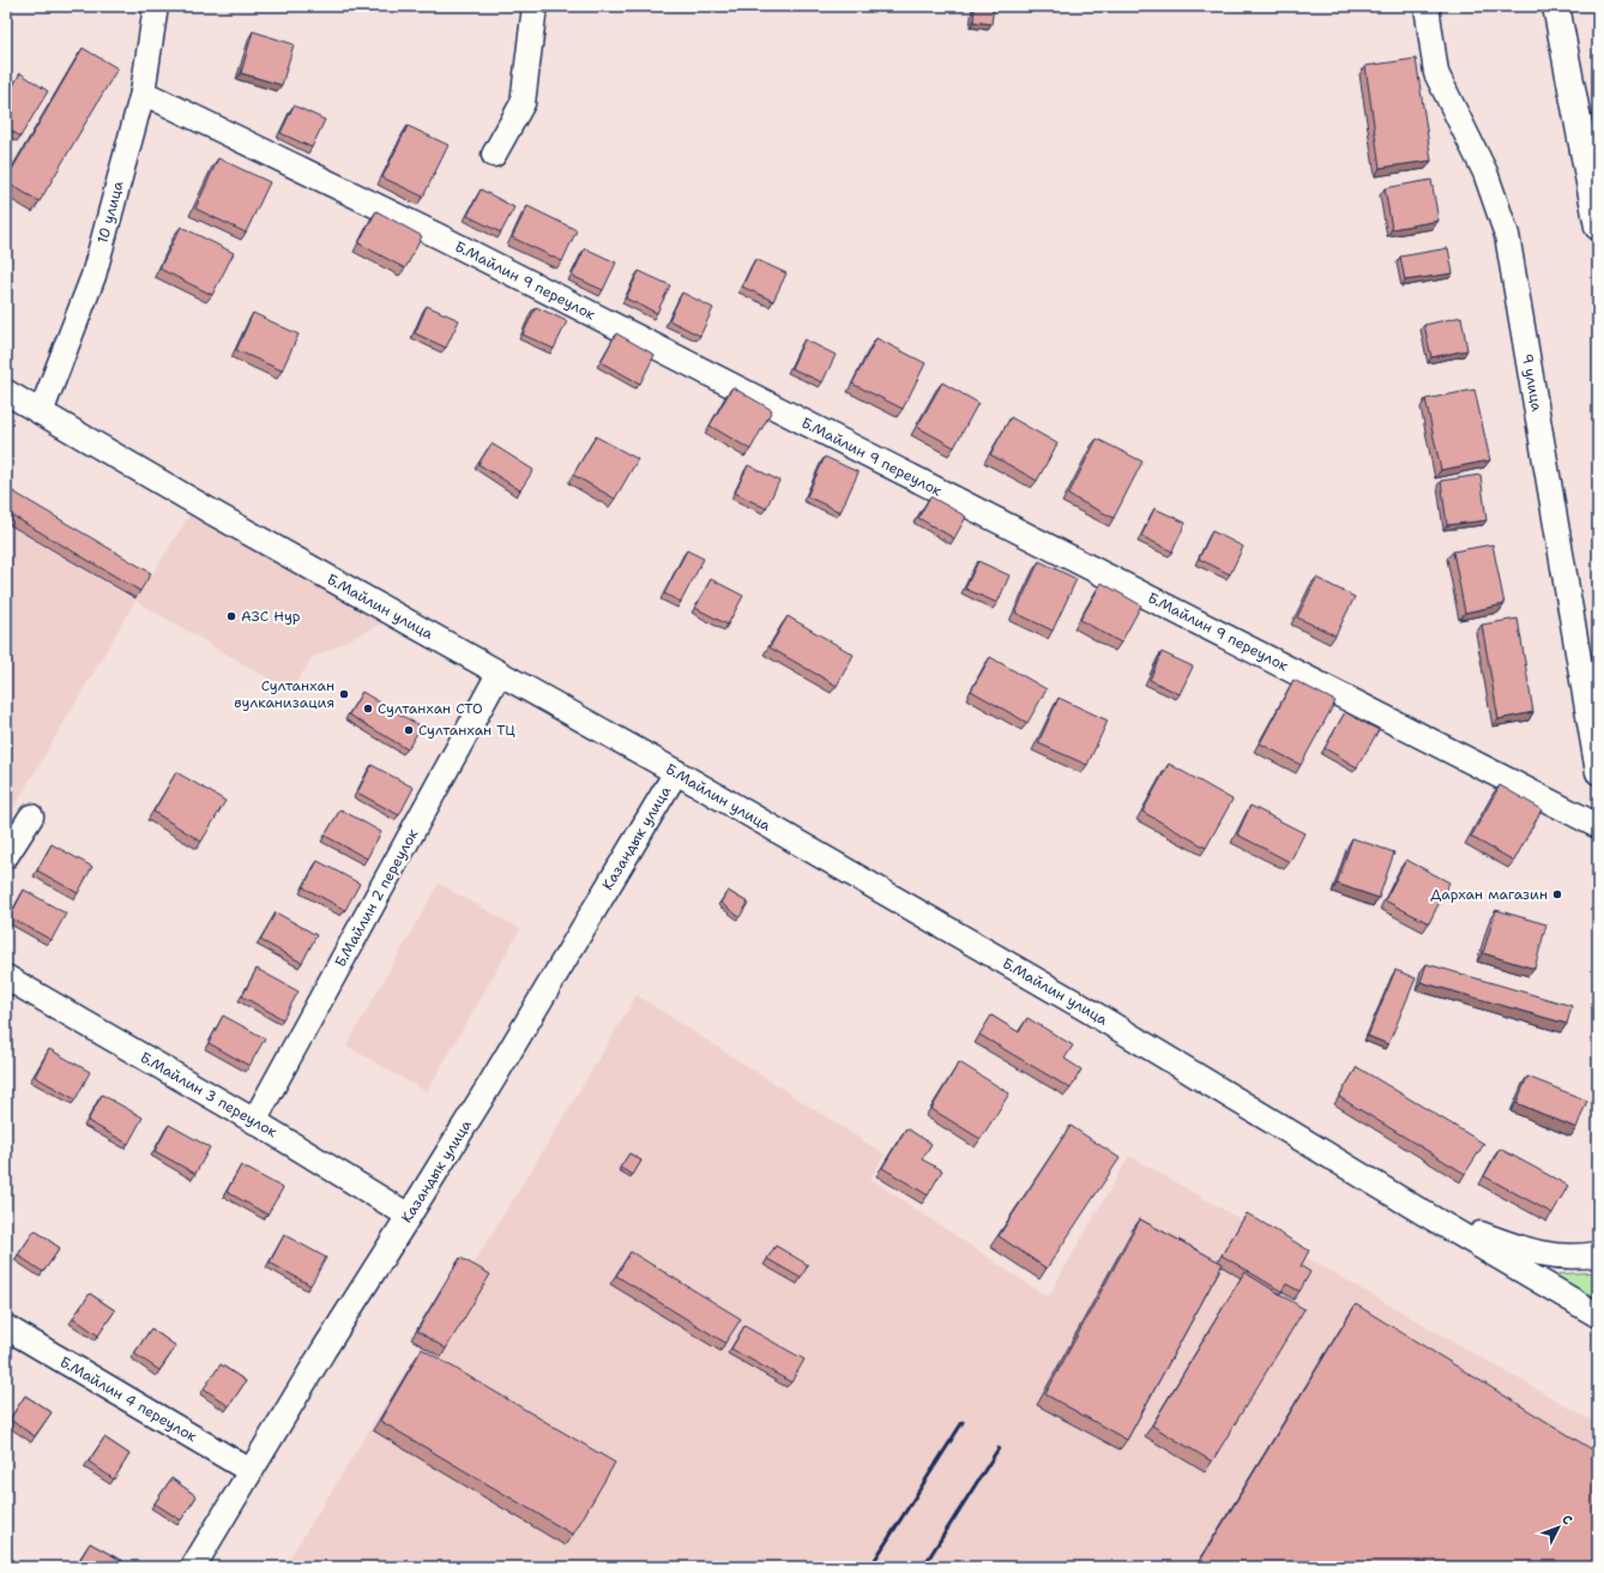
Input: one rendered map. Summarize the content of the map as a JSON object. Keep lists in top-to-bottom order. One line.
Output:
{"streets":{"street":["10 улица","Б.Майлин 9 переулок","9 улица","Б.Майлин улица","Казандык улица","Б.Майлин 2 переулок","Б.Майлин 3 переулок","Б.Майлин 4 переулок"]},"crossings":[["10 улица","Б.Майлин 9 переулок"],["10 улица","Б.Майлин улица"],["Б.Майлин улица","Казандык улица"],["Б.Майлин улица","Б.Майлин 2 переулок"],["Казандык улица","Б.Майлин 3 переулок"],["Казандык улица","Б.Майлин 4 переулок"],["Б.Майлин 2 переулок","Б.Майлин 3 переулок"]],"places":["АЗС Нур","Султанхан вулканизация","Султанхан СТО","Султанхан ТЦ","Дархан магазин"],"north":"top right"}
